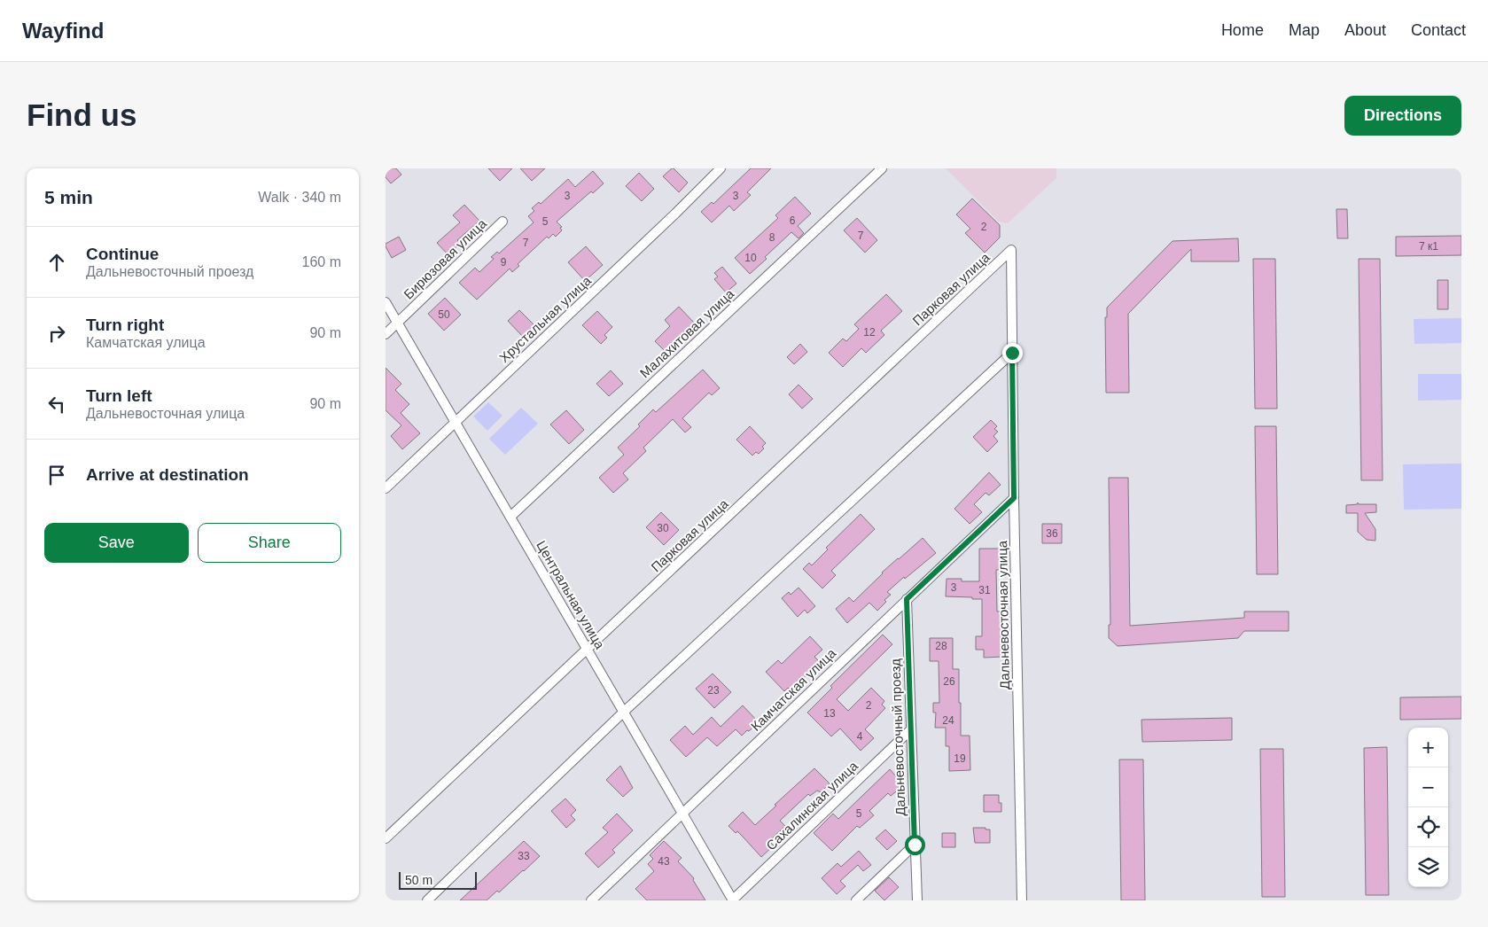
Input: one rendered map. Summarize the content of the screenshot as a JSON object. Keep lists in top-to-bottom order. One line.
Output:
{"streets":{"street":["Бирюзовая улица","Парковая улица","Хрустальная улица","Малахитовая улица","Центральная улица","Дальневосточная улица","Камчатская улица","Дальневосточный проезд","Сахалинская улица"]},"crossings":[["Бирюзовая улица","Центральная улица"],["Парковая улица","Центральная улица"],["Парковая улица","Дальневосточная улица"],["Хрустальная улица","Центральная улица"],["Малахитовая улица","Центральная улица"],["Центральная улица","Камчатская улица"],["Центральная улица","Сахалинская улица"],["Дальневосточная улица","Камчатская улица"],["Камчатская улица","Дальневосточный проезд"],["Дальневосточный проезд","Сахалинская улица"]],"house_numbers":["3","3","6","5","2","7","8","7","7 к1","10","9","50","12","30","36","3","31","28","26","23","2","13","24","4","19","5","33","43"],"scale_bar":"50 m","page":{"header":"Wayfind","nav":["Home","Map","About","Contact"],"buttons":["Directions",["Save","Share"]],"title":"Find us","heading":["5 min","Walk · 340 m"],"list":[["Continue","Дальневосточный проезд","160 m"],["Turn right","Камчатская улица","90 m"],["Turn left","Дальневосточная улица","90 m"],"Arrive at destination"],"map_buttons":["+","−"],"scale":"50 m"}}
